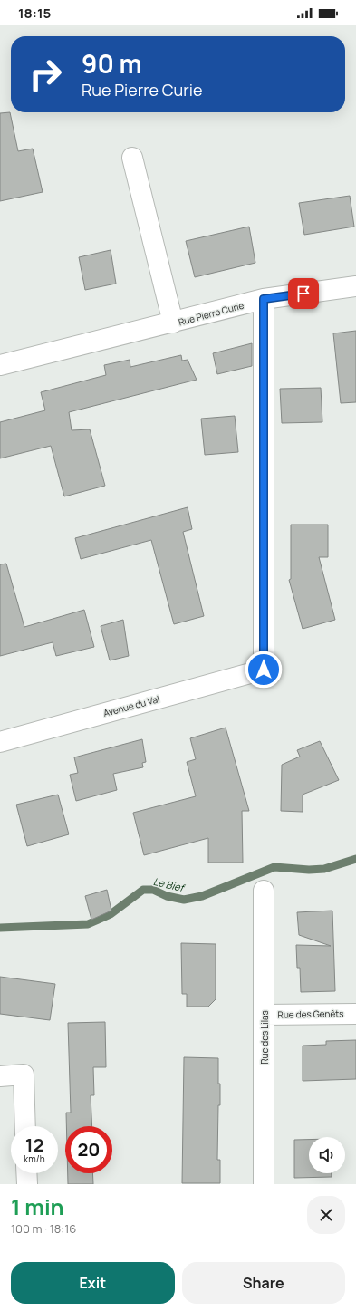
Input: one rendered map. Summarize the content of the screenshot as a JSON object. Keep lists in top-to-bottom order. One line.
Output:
{"streets":{"street":["Rue Pierre Curie","Avenue du Val","Rue des Genêts","Rue des Lilas"]},"crossings":[["Rue Pierre Curie","Avenue du Val"],["Rue des Genêts","Rue des Lilas"]],"water":["Le Bief"],"page":{"status":"18:15","turn":["90 m","Rue Pierre Curie"],"speed":"12 km/h","limit":"20","heading":["1 min","100 m · 18:16"],"buttons":["Exit","Share"]}}
